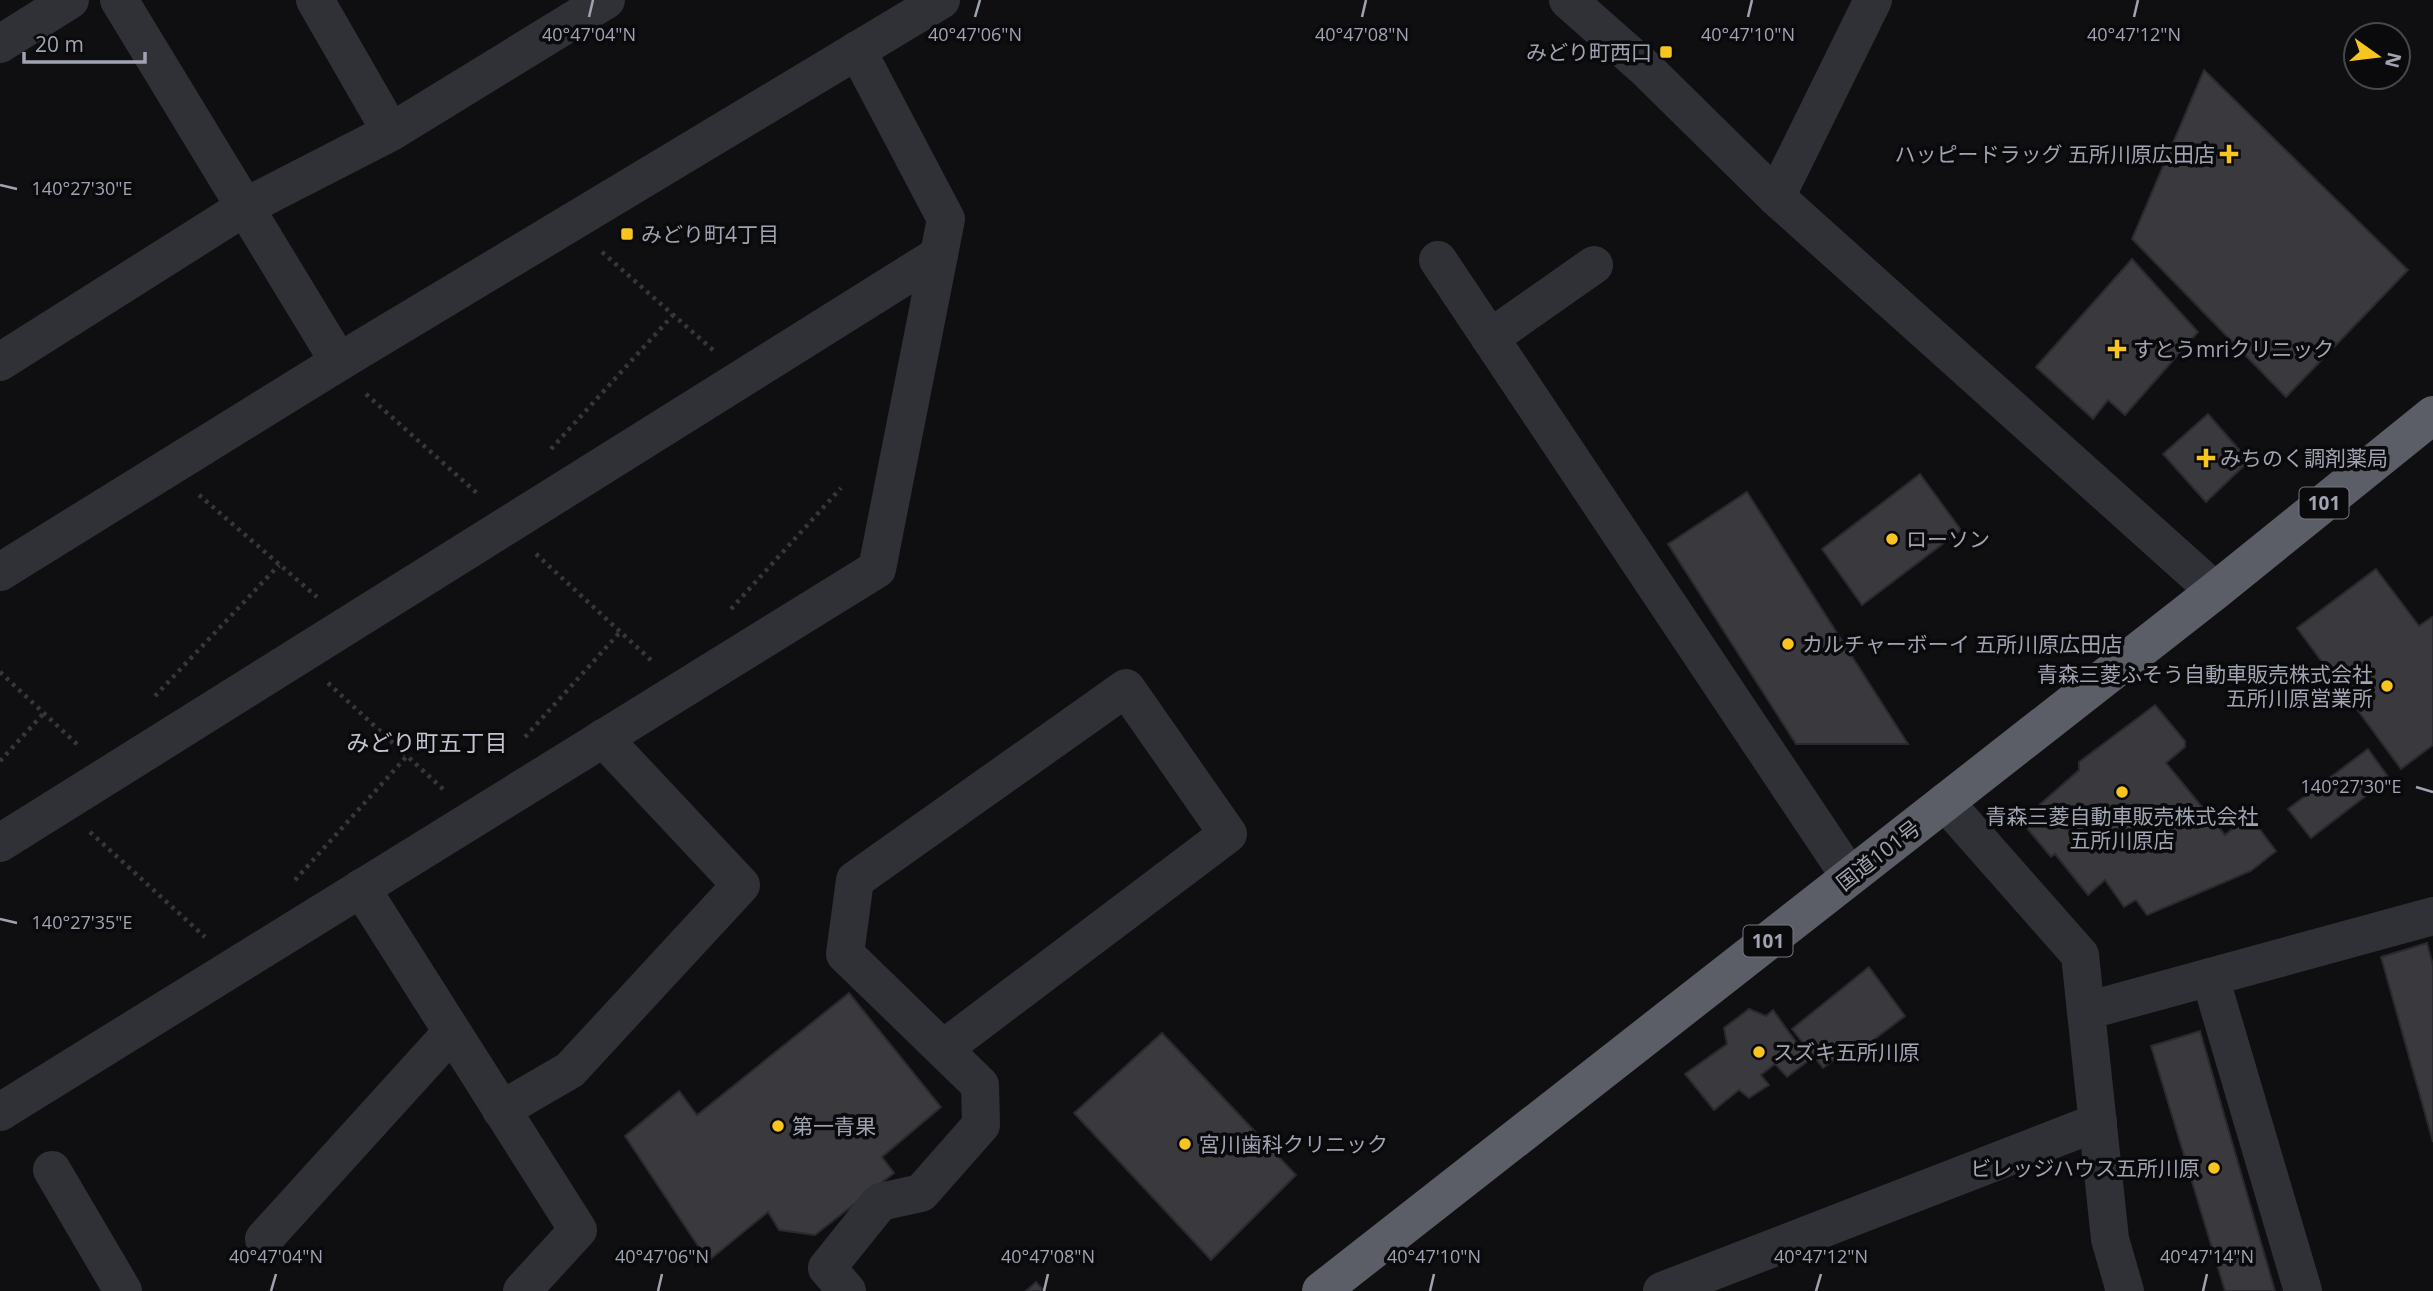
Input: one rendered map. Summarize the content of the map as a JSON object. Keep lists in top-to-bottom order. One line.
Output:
{"streets":{"highway":["101","国道101号"]},"districts":["みどり町五丁目"],"places":{"transit":["みどり町西口","みどり町4丁目"],"health":["ハッピードラッグ 五所川原広田店","すとうmriクリニック","みちのく調剤薬局"],"other":["ローソン","カルチャーボーイ 五所川原広田店","青森三菱ふそう自動車販売株式会社 五所川原営業所","青森三菱自動車販売株式会社 五所川原店","スズキ五所川原","第一青果","宮川歯科クリニック","ビレッジハウス五所川原"]},"scale_bar":"20 m","north":"right","coordinates":["40°47'04\"N","40°47'06\"N","40°47'08\"N","40°47'10\"N","40°47'12\"N","140°27'30\"E","140°27'35\"E","40°47'14\"N"]}
